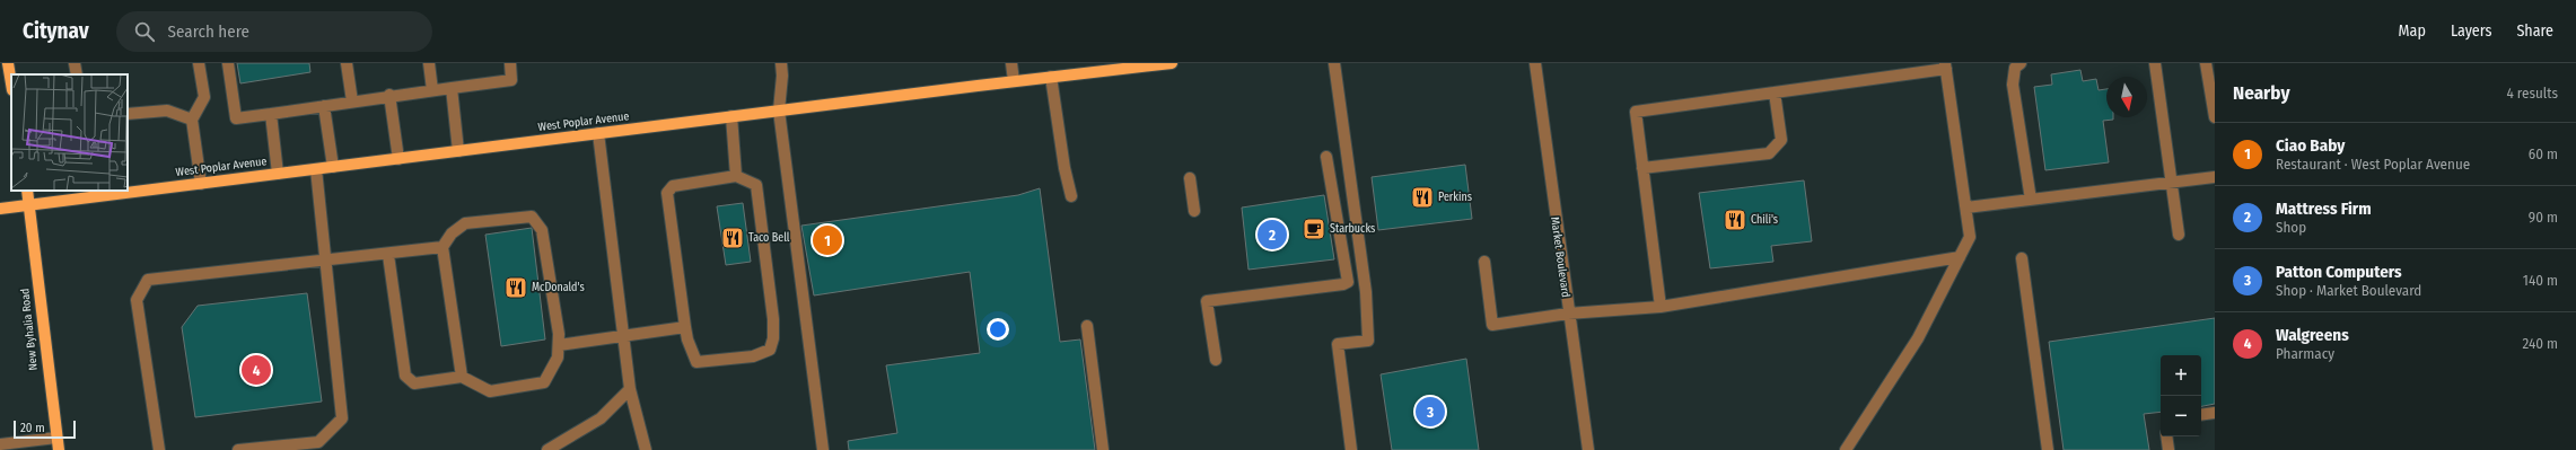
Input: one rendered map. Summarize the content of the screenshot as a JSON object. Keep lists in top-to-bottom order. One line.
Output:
{"streets":{"main road":["West Poplar Avenue","New Byhalia Road"],"street":["Market Boulevard"]},"crossings":[["West Poplar Avenue","New Byhalia Road"]],"places":{"restaurant":["Perkins","Chili's","Taco Bell","McDonald's"],"cafe":["Starbucks"]},"scale_bar":"20 m","north":"bottom","page":{"header":"Citynav","search":"Search here","nav":["Map","Layers","Share"],"heading":["Nearby","4 results"],"list":[{"mark":"1","name":"Ciao Baby","note":"Restaurant · West Poplar Avenue","value":"60 m"},{"mark":"2","name":"Mattress Firm","note":"Shop","value":"90 m"},{"mark":"3","name":"Patton Computers","note":"Shop · Market Boulevard","value":"140 m"},{"mark":"4","name":"Walgreens","note":"Pharmacy","value":"240 m"}],"pins":["2","1","4","3"],"map_buttons":["+","−"],"scale":"20 m"}}
